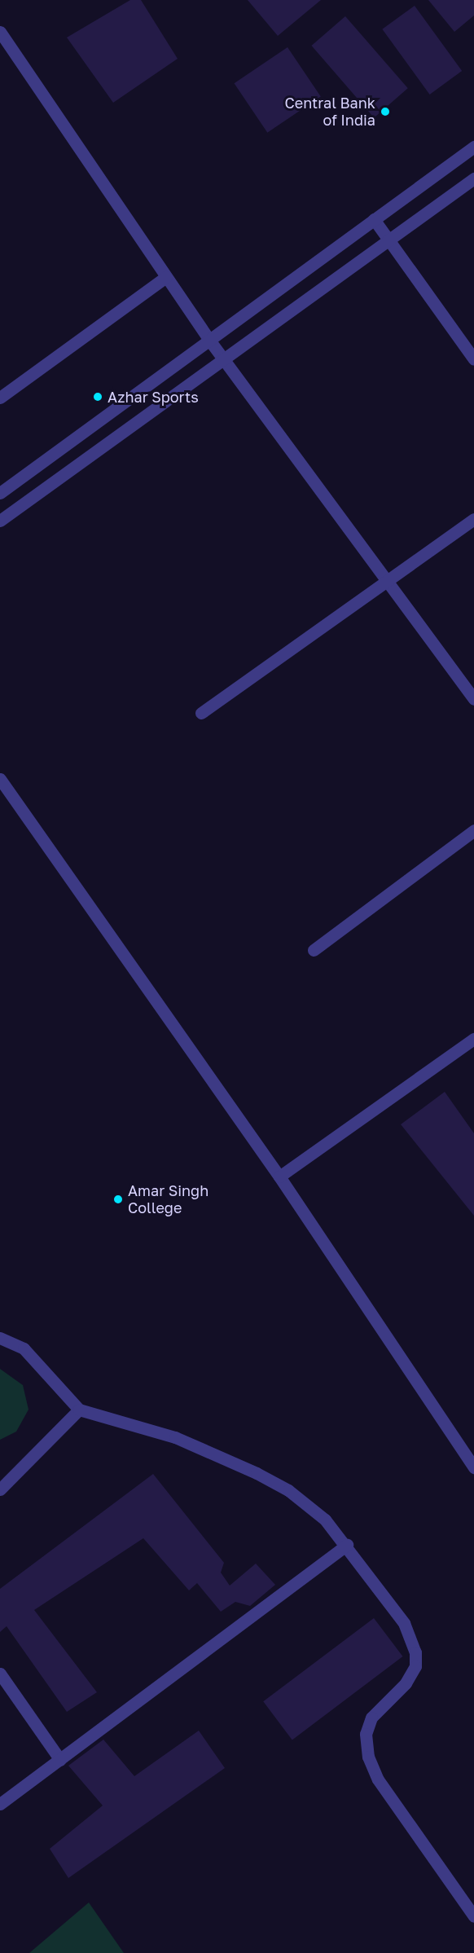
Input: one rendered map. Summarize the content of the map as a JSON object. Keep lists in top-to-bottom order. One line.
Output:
{"places":["Central Bank of India","Azhar Sports","Amar Singh College"]}
